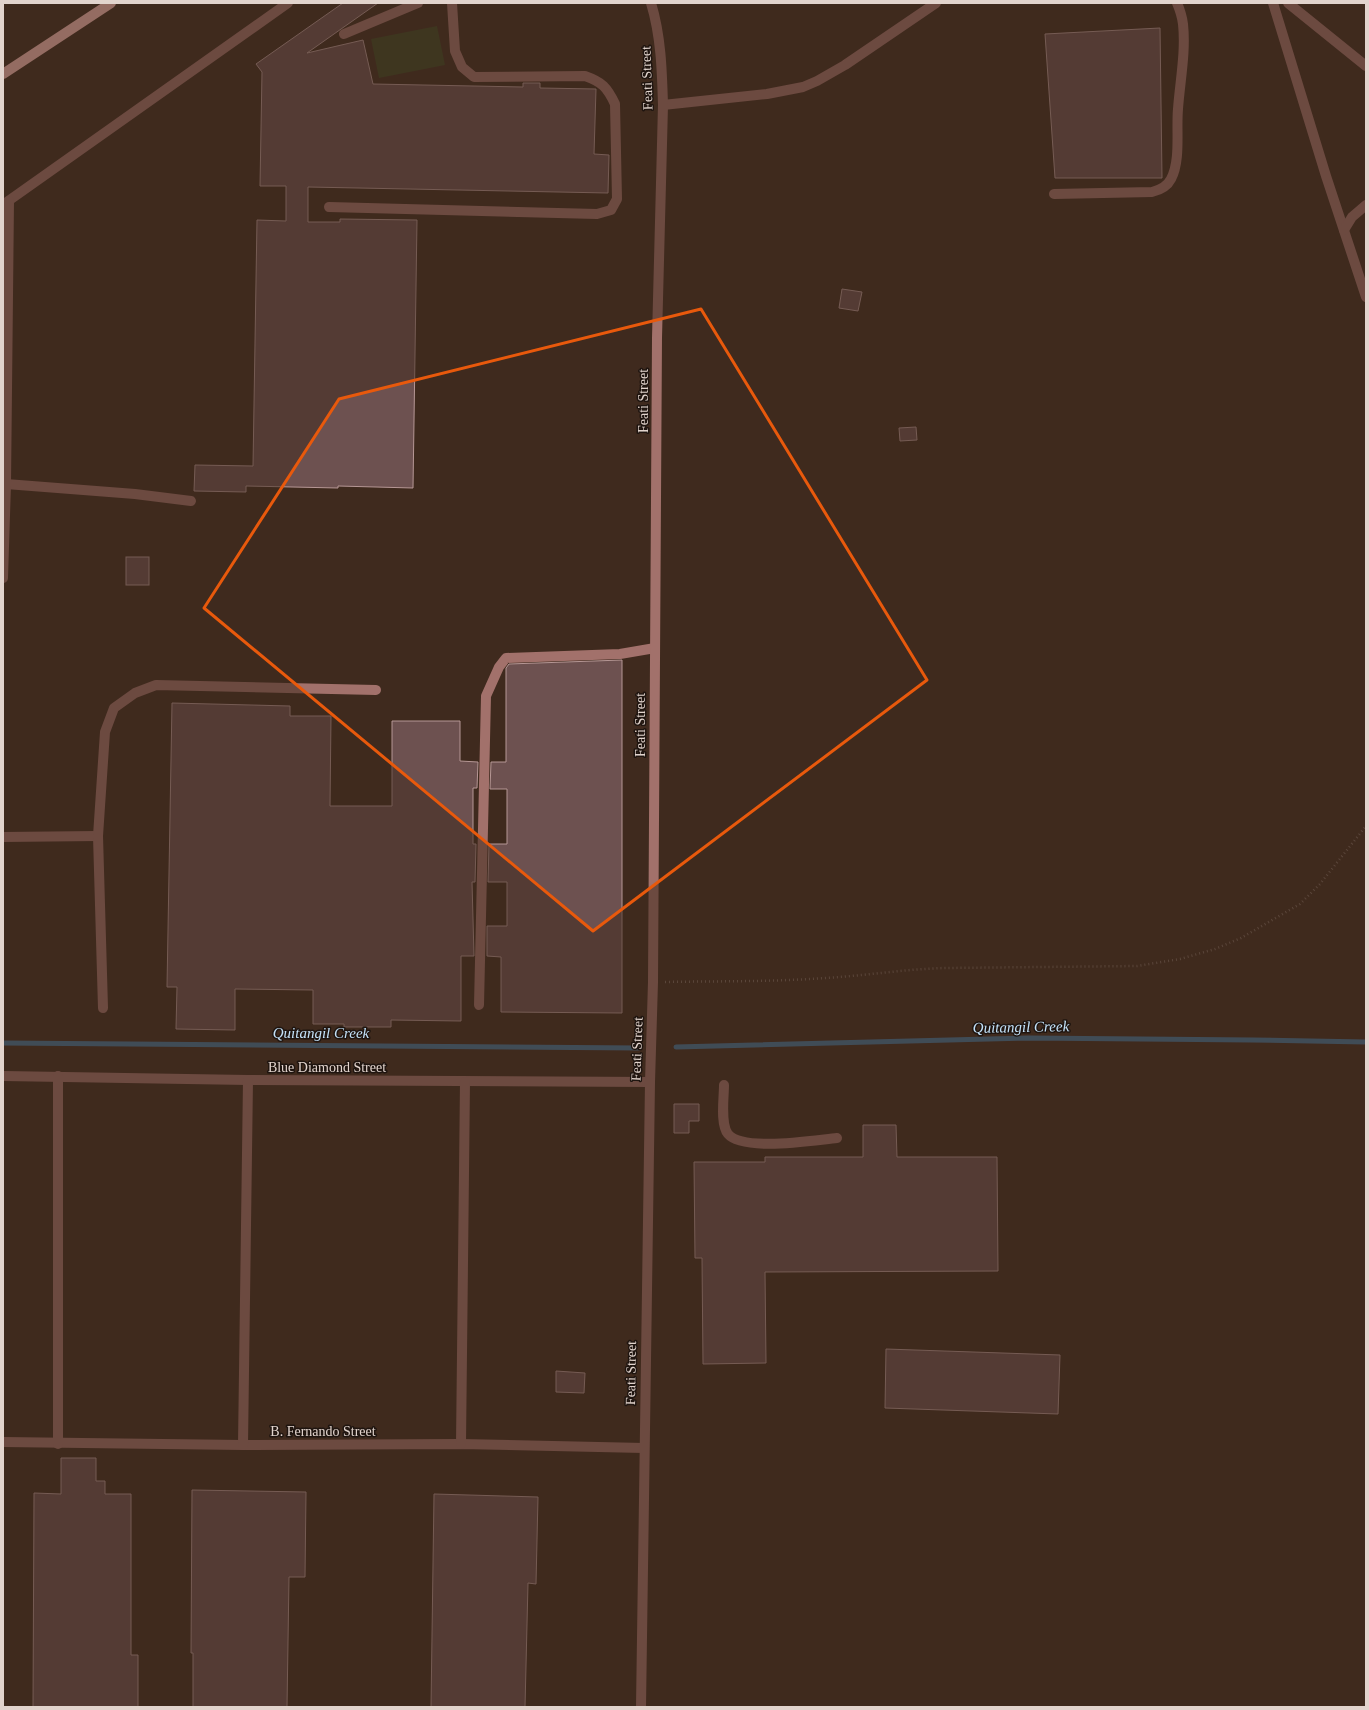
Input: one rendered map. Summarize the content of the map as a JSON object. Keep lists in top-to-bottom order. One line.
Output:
{"streets":{"street":["Feati Street","Blue Diamond Street","B. Fernando Street"]},"crossings":[["Feati Street","Blue Diamond Street"],["Feati Street","B. Fernando Street"]],"water":["Quitangil Creek"]}
